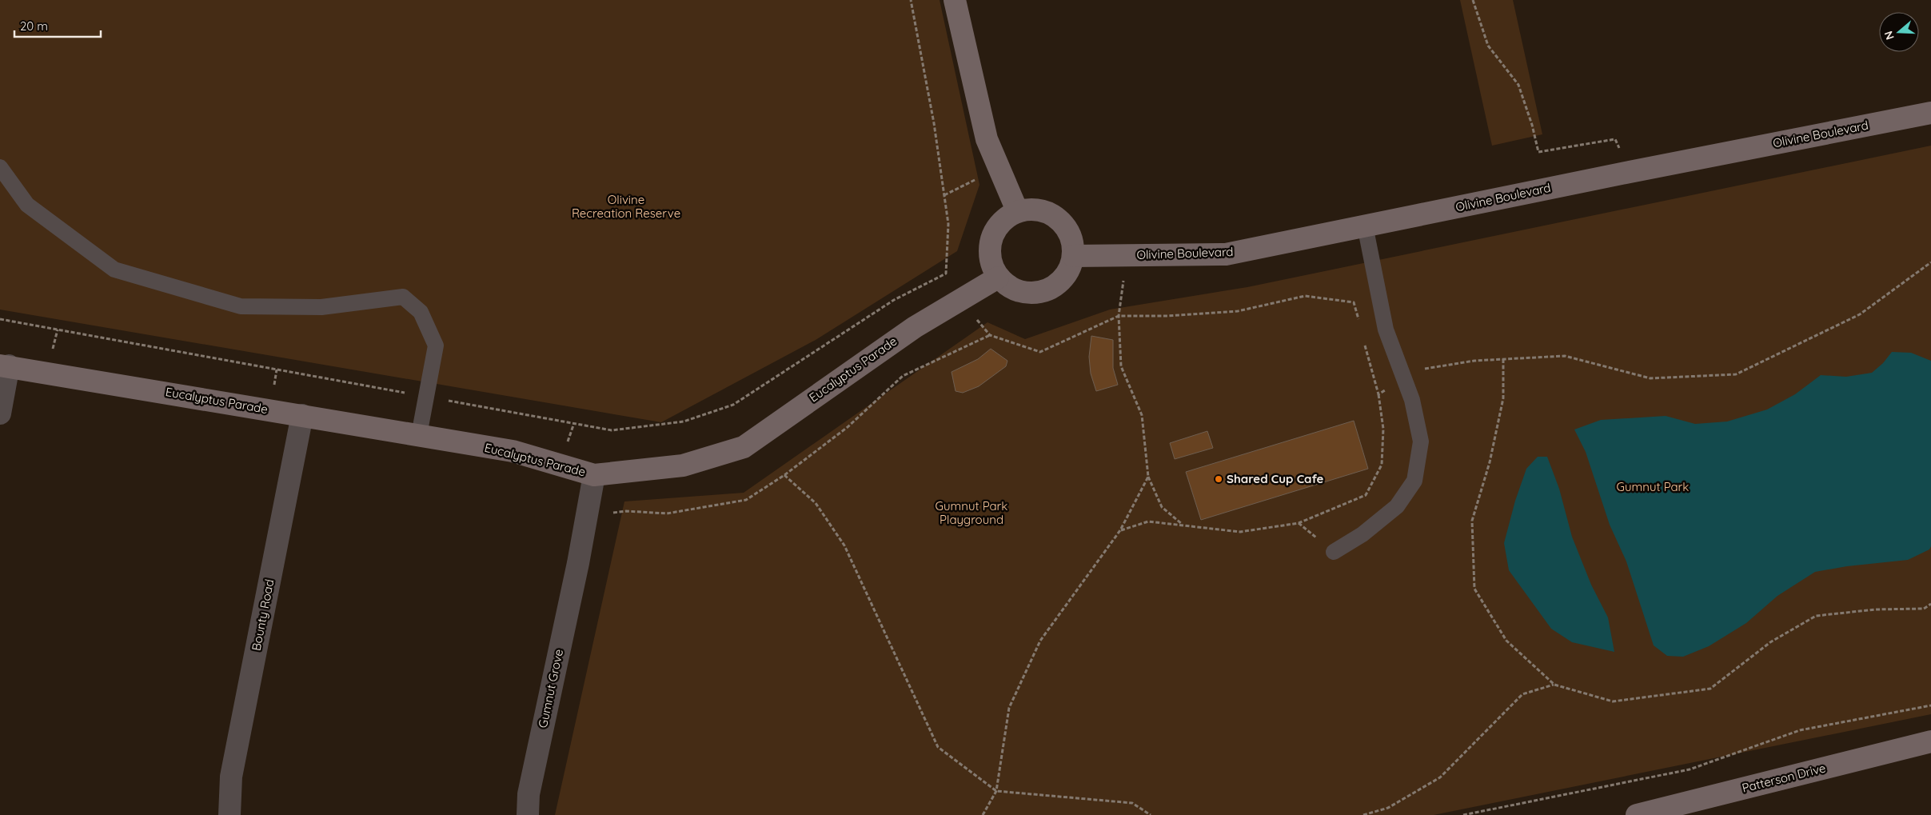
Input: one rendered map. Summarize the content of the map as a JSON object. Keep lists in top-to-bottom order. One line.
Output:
{"streets":{"street":["Olivine Boulevard","Eucalyptus Parade","Bounty Road","Gumnut Grove","Patterson Drive"]},"crossings":[["Olivine Boulevard","Eucalyptus Parade"],["Eucalyptus Parade","Bounty Road"],["Eucalyptus Parade","Gumnut Grove"]],"parks":["Olivine Recreation Reserve","Gumnut Park","Gumnut Park Playground"],"places":["Shared Cup Cafe"],"scale_bar":"20 m","north":"left"}
